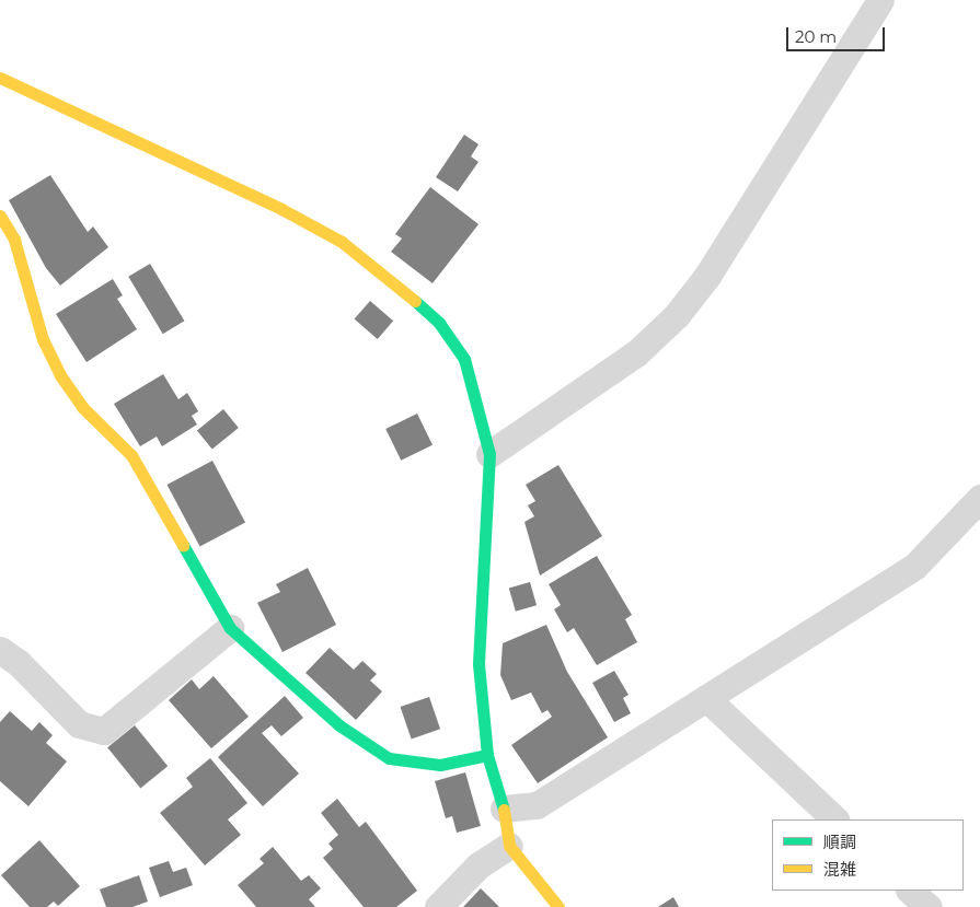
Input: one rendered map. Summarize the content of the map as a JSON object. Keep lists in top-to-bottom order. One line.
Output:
{"legend":["順調","混雑"],"scale_bar":"20 m"}
